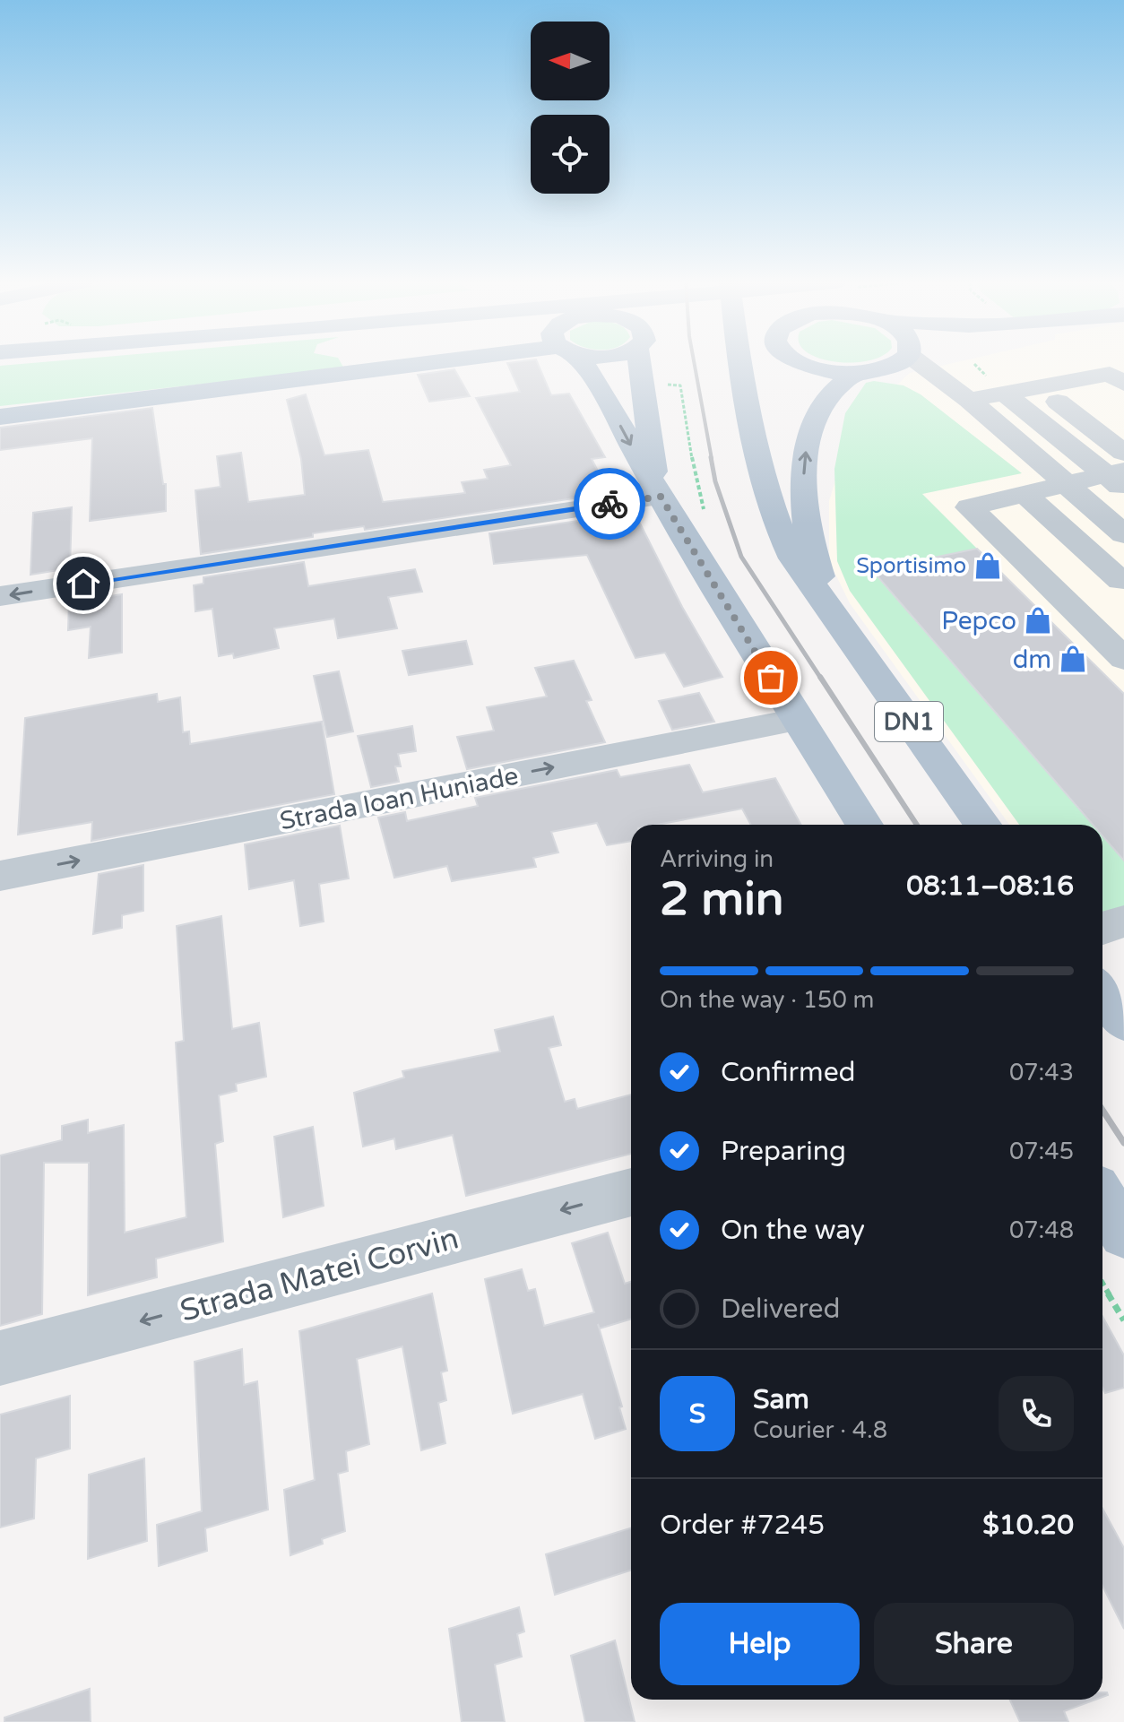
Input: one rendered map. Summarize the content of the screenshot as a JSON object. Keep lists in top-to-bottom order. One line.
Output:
{"streets":{"main road":["DN1"],"street":["Strada Ioan Huniade","Strada Matei Corvin"]},"one_way":["Strada Matei Corvin"],"places":{"shop":["Sportisimo","Pepco","dm"]},"north":"left","page":{"heading":["2 min","Arriving in","08:11–08:16"],"panel":["Sam","Courier · 4.8","Order #7245","$10.20"],"bar":"On the way · 150 m","list":[["Confirmed","07:43"],["Preparing","07:45"],["On the way","07:48"],"Delivered"],"round":"S","buttons":["Help","Share"]}}
